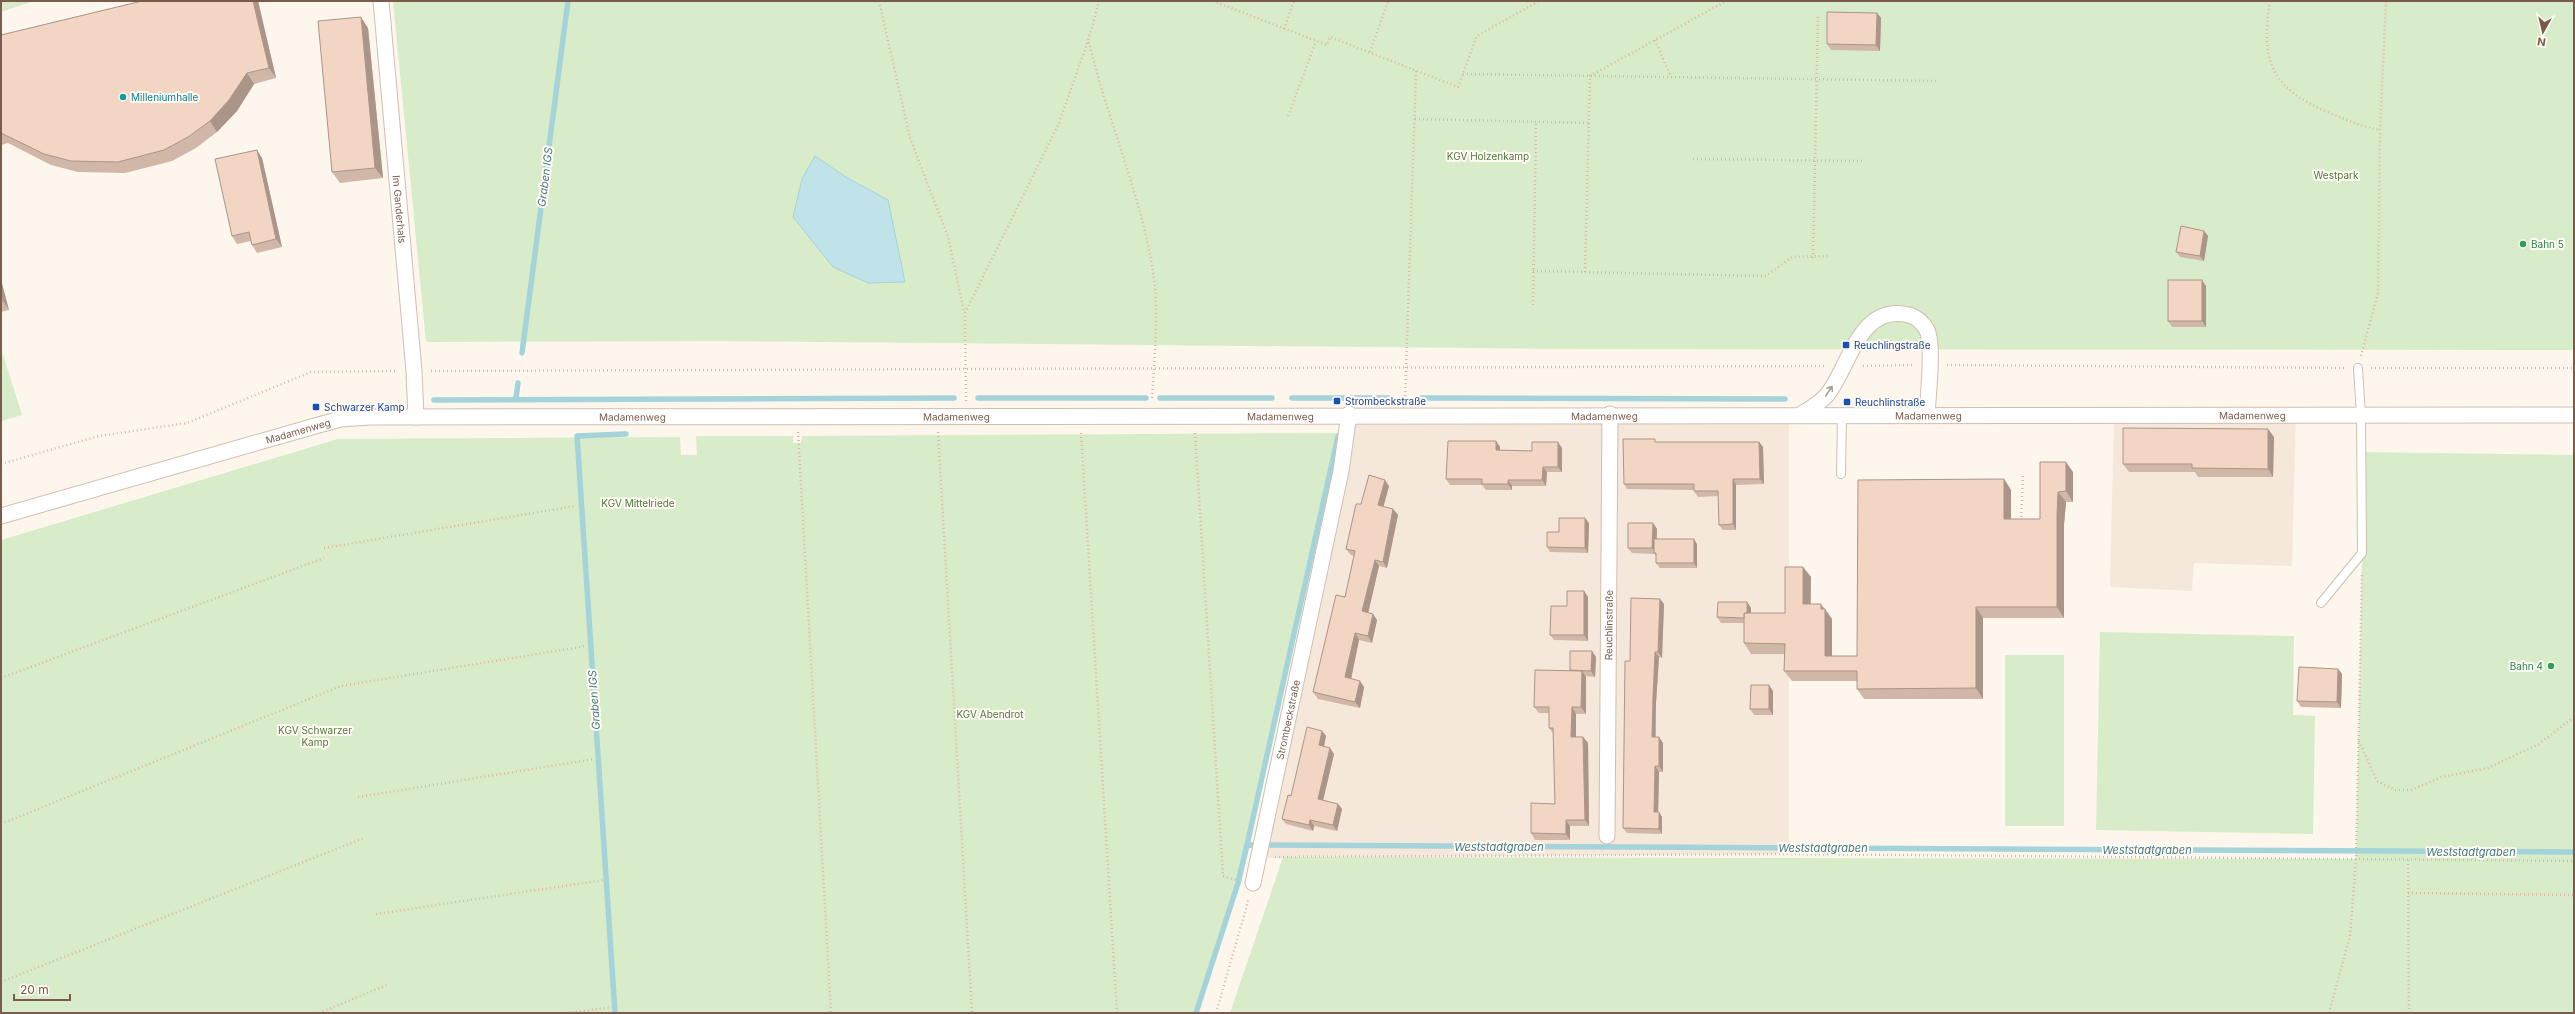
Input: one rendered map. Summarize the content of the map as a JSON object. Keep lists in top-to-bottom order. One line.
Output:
{"streets":{"street":["Im Ganderhals","Madamenweg","Reuchlinstraße","Strombeckstraße"]},"crossings":[["Im Ganderhals","Madamenweg"],["Madamenweg","Reuchlinstraße"],["Madamenweg","Strombeckstraße"]],"water":["Graben IGS","Weststadtgraben"],"parks":["KGV Holzenkamp","Westpark","KGV Mittelriede","KGV Abendrot","KGV Schwarzer Kamp"],"places":{"other":["Milleniumhalle","Bahn 5","Bahn 4"],"transit":["Reuchlingstraße","Strombeckstraße","Reuchlinstraße","Schwarzer Kamp"]},"scale_bar":"20 m","north":"bottom"}
